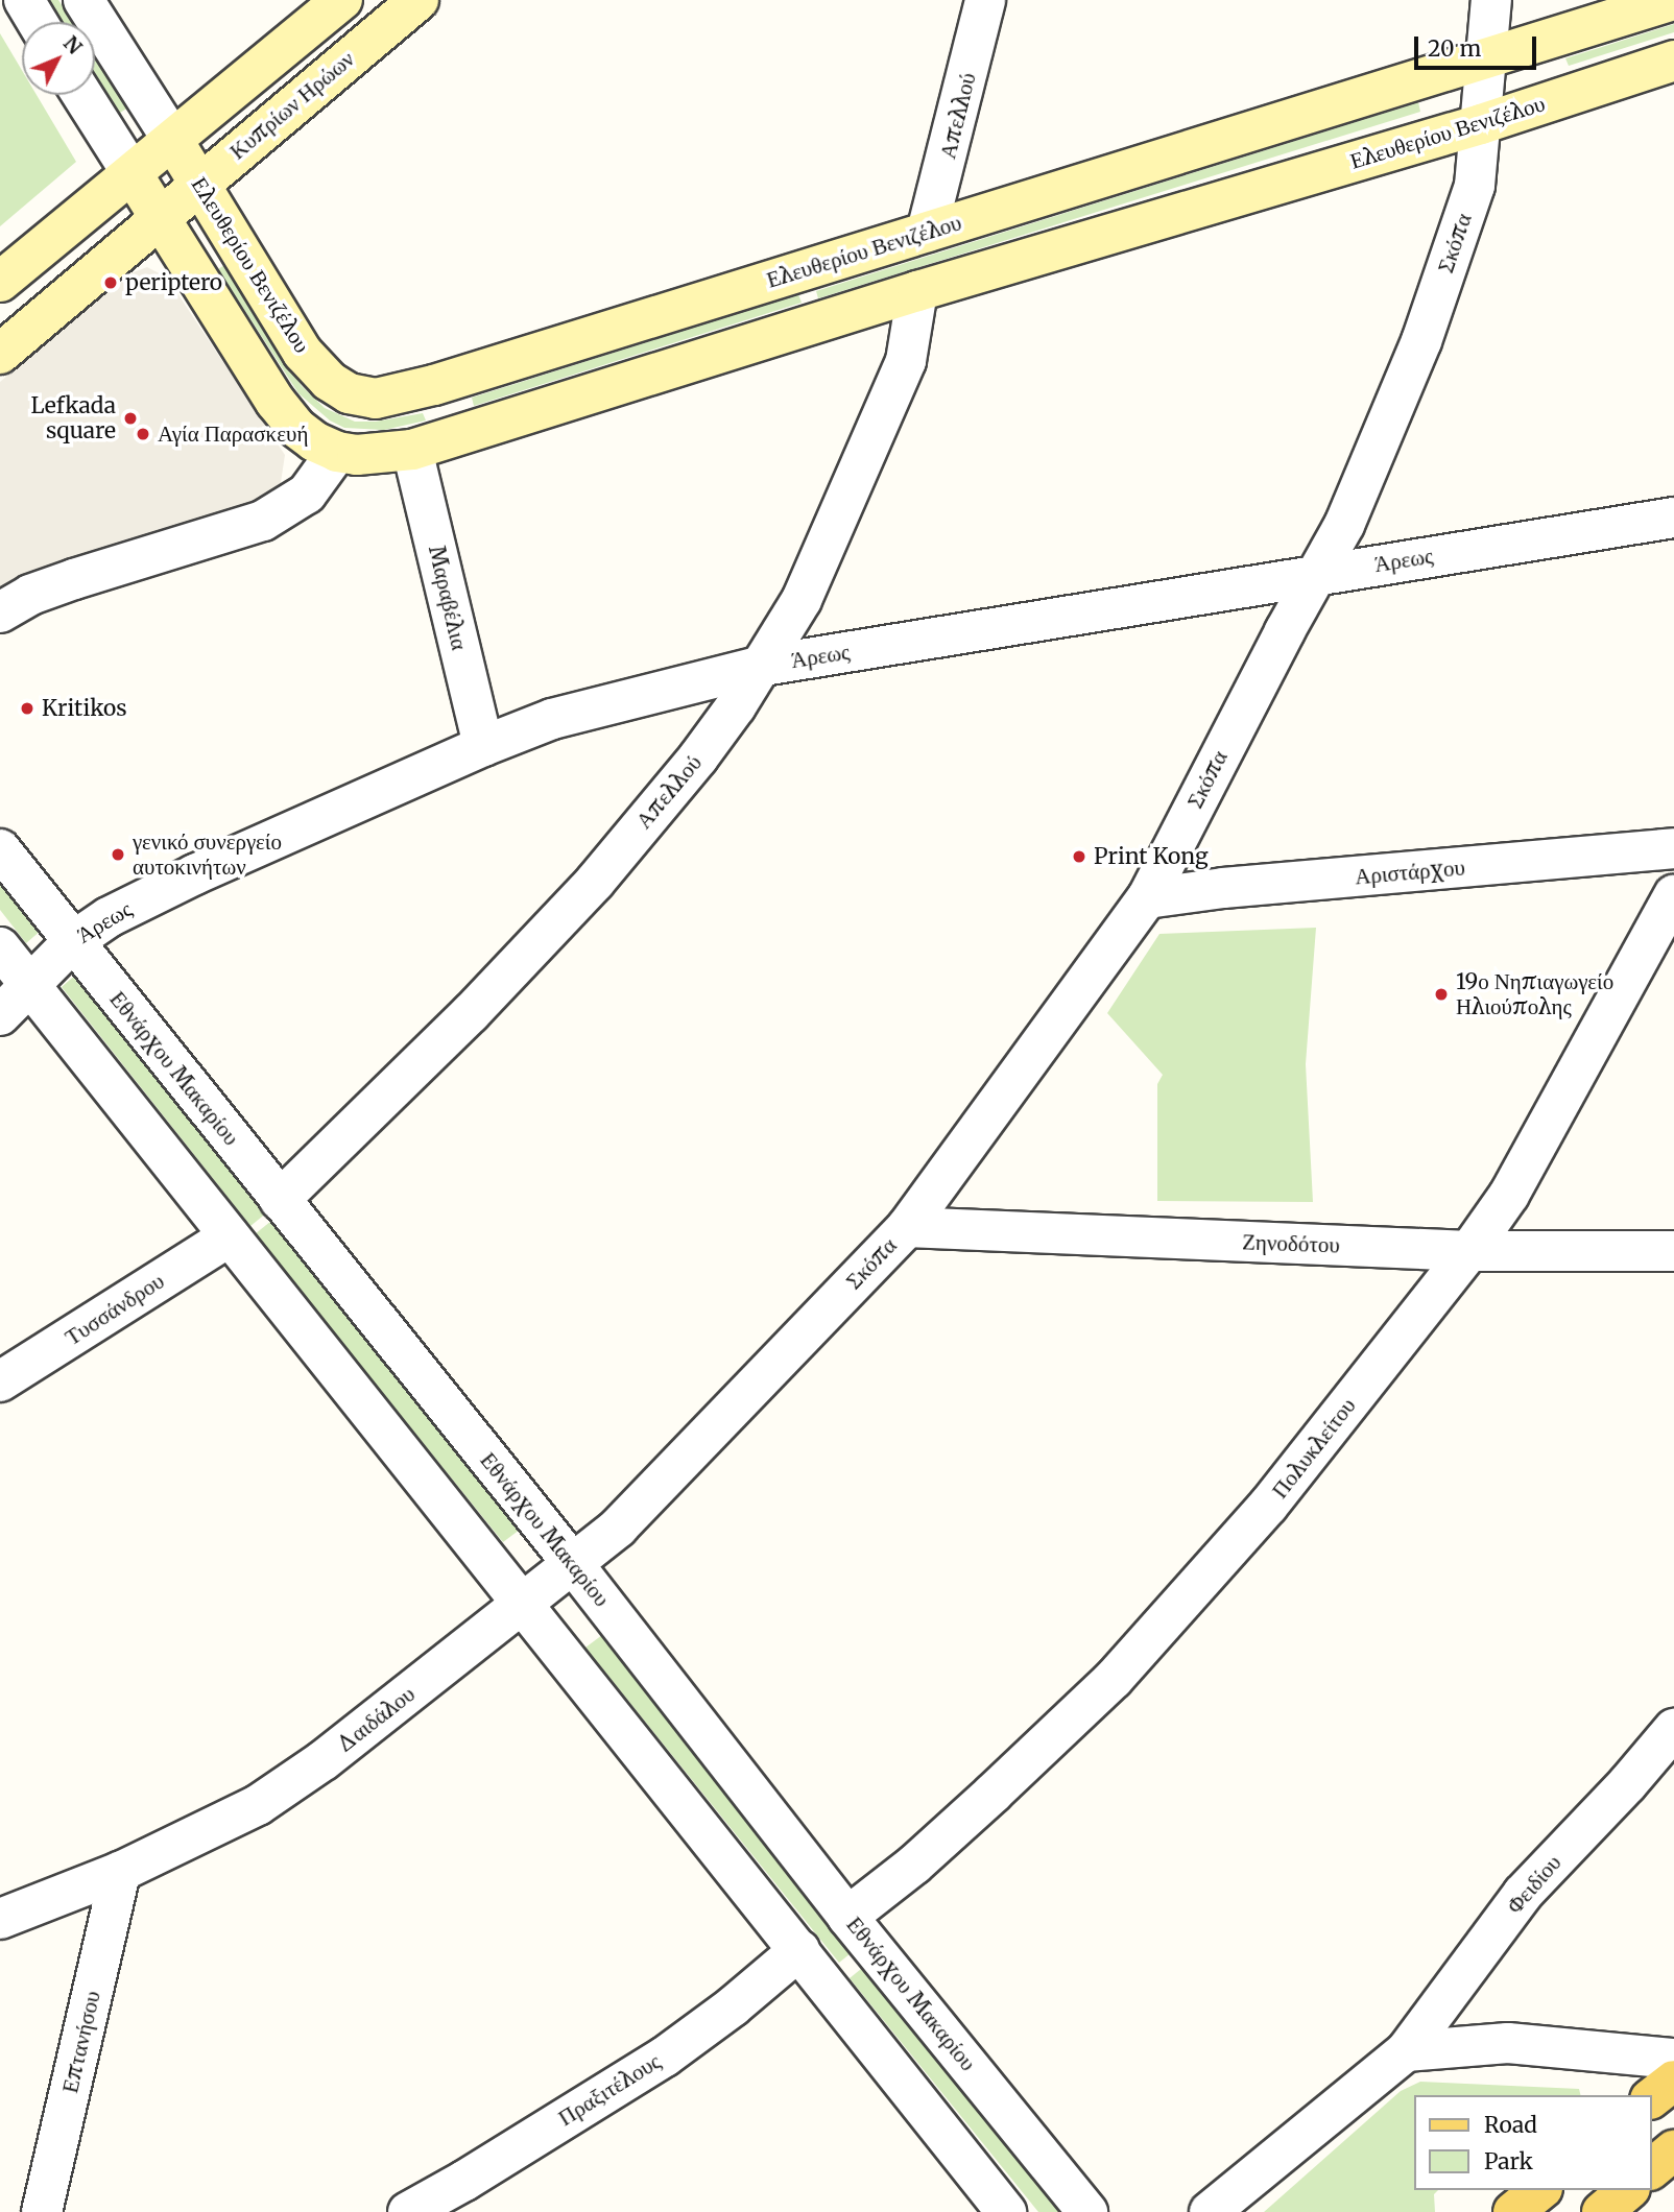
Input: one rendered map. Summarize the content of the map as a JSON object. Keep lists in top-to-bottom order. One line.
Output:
{"streets":{"main road":["Κυπρίων Ηρώων","Ελευθερίου Βενιζέλου"],"street":["Απελλού","Σκόπα","Άρεως","Μαραβέλια","Αριστάρχου","Εθνάρχου Μακαρίου","Ζηνοδότου","Τυσσάνδρου","Πολυκλείτου","Δαιδάλου","Φειδίου","Επτανήσου","Πραξιτέλους"]},"crossings":[["Κυπρίων Ηρώων","Ελευθερίου Βενιζέλου"],["Απελλού","Ελευθερίου Βενιζέλου"],["Απελλού","Άρεως"],["Απελλού","Εθνάρχου Μακαρίου"],["Ελευθερίου Βενιζέλου","Σκόπα"],["Ελευθερίου Βενιζέλου","Μαραβέλια"],["Σκόπα","Άρεως"],["Σκόπα","Αριστάρχου"],["Σκόπα","Ζηνοδότου"],["Σκόπα","Δαιδάλου"],["Άρεως","Μαραβέλια"],["Άρεως","Εθνάρχου Μακαρίου"],["Εθνάρχου Μακαρίου","Πολυκλείτου"],["Εθνάρχου Μακαρίου","Δαιδάλου"],["Ζηνοδότου","Πολυκλείτου"],["Δαιδάλου","Επτανήσου"]],"places":["periptero","Lefkada square","Αγία Παρασκευή","Kritikos","γενικό συνεργείο αυτοκινήτων","Print Kong","19ο Νηπιαγωγείο Ηλιούπολης"],"legend":["Road","Park"],"scale_bar":"20 m","north":"top right"}
